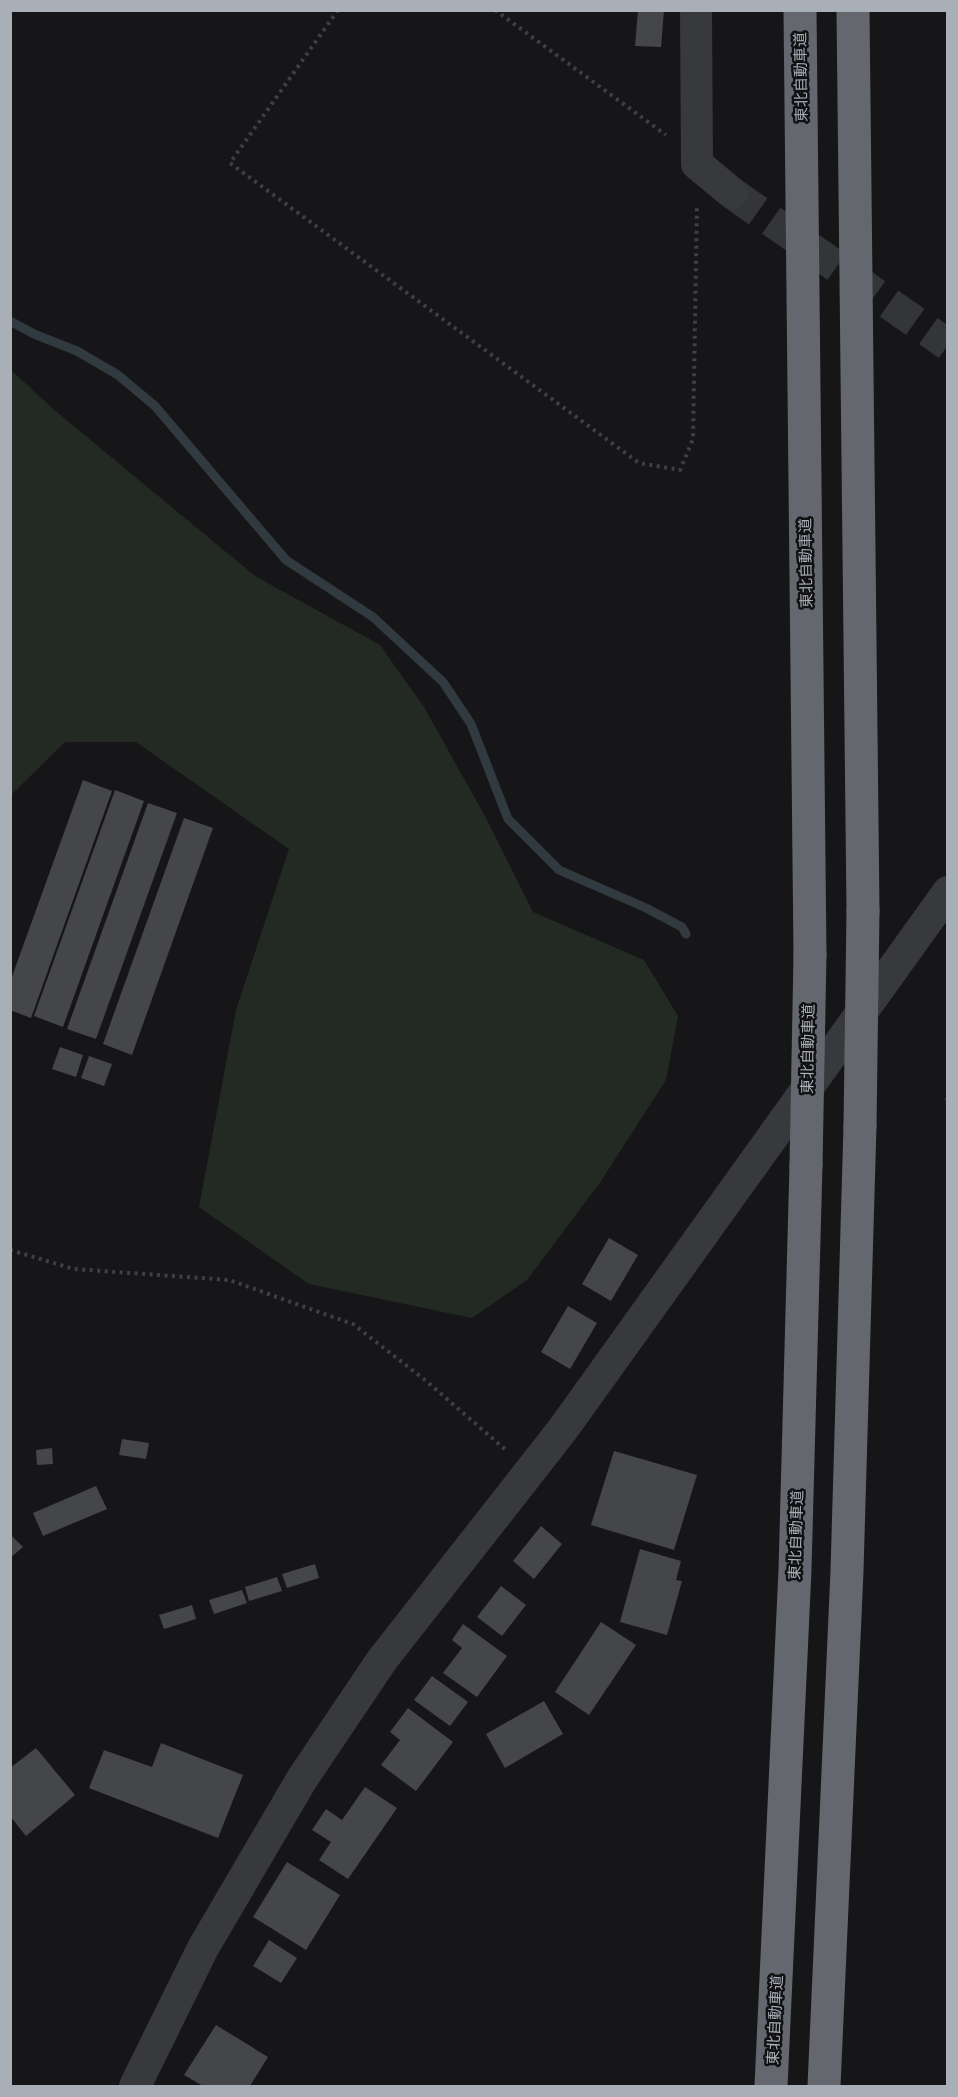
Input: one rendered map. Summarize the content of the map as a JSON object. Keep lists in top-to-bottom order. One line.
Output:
{"streets":{"highway":["東北自動車道"]}}
